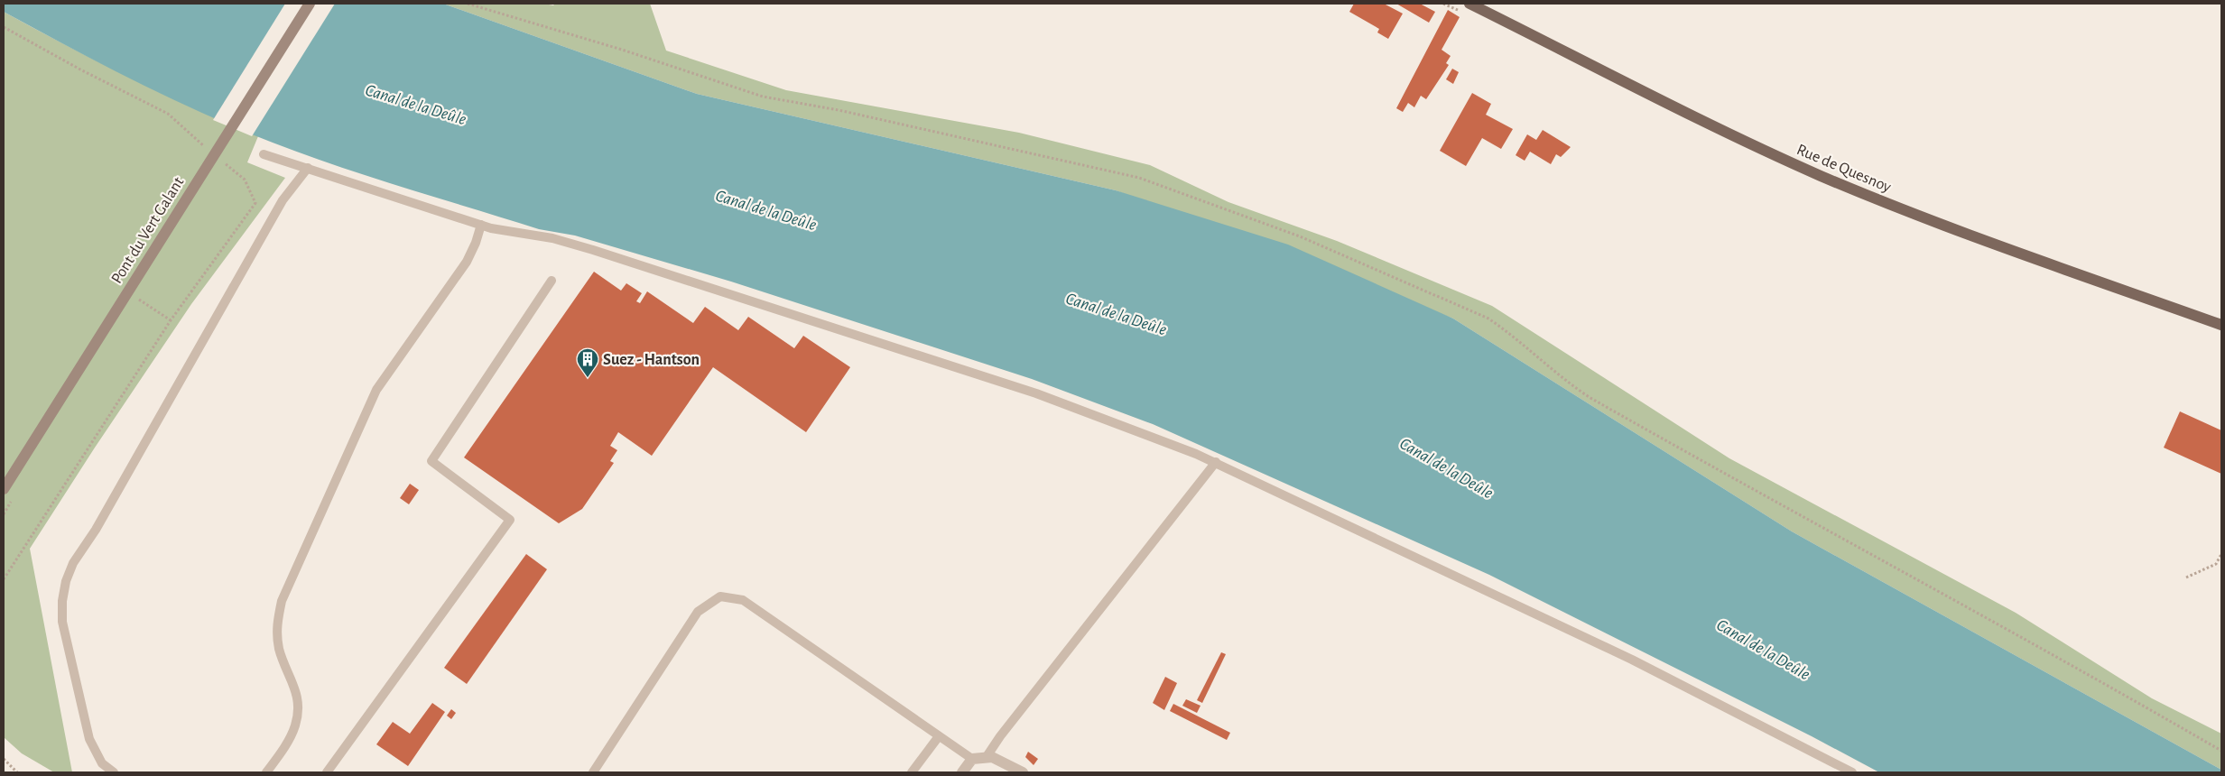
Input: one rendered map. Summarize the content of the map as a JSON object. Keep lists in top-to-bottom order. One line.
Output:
{"streets":{"main road":["Rue de Quesnoy","Pont du Vert Galant"]},"water":["Canal de la Deûle"],"places":{"building":["Suez - Hantson"]}}
